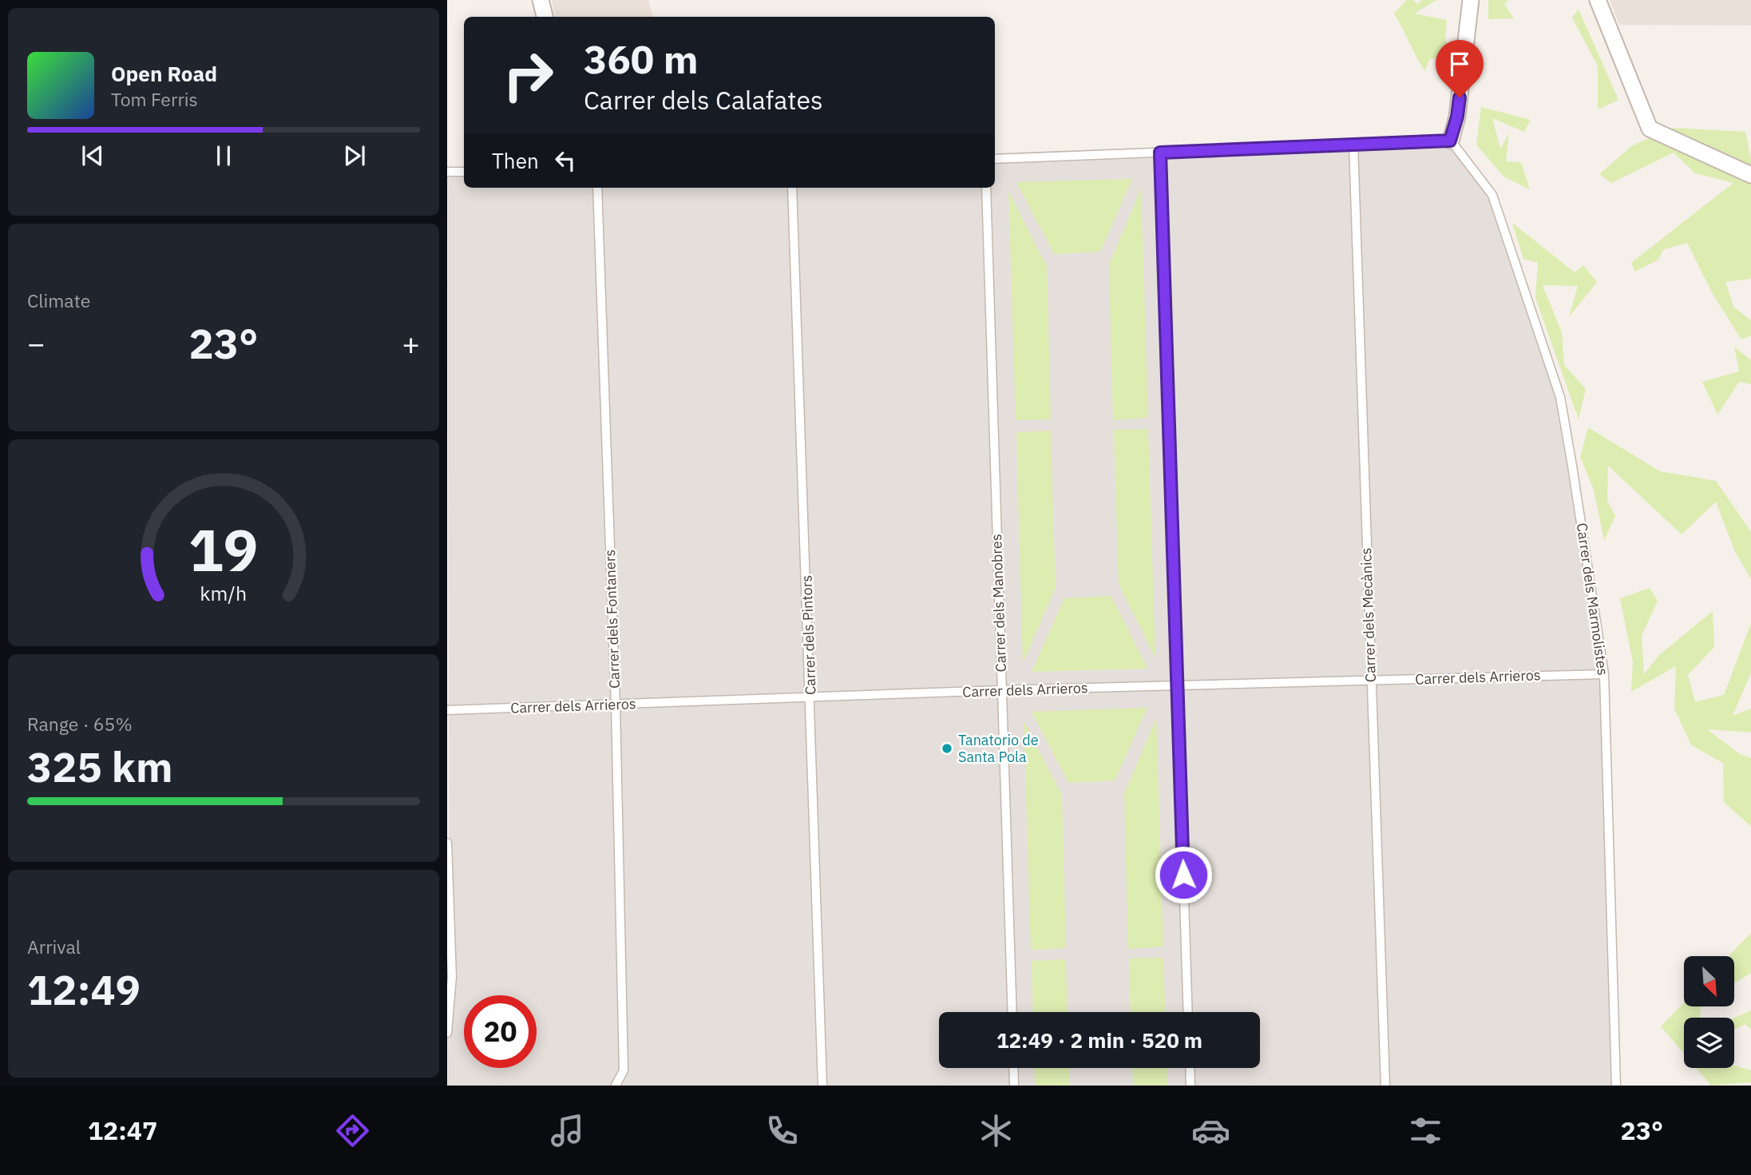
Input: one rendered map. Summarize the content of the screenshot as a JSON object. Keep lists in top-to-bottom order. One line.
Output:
{"streets":{"lane":["Carrer dels Marmolistes","Carrer dels Manobres","Carrer dels Mecànics","Carrer dels Fontaners","Carrer dels Pintors","Carrer dels Arrieros"]},"crossings":[["Carrer dels Marmolistes","Carrer dels Arrieros"],["Carrer dels Manobres","Carrer dels Arrieros"],["Carrer dels Mecànics","Carrer dels Arrieros"],["Carrer dels Fontaners","Carrer dels Arrieros"],["Carrer dels Pintors","Carrer dels Arrieros"]],"places":["Tanatorio de Santa Pola"],"north":"bottom right","page":{"turn":["360 m","Carrer dels Calafates"],"song":["Open Road","Tom Ferris"],"then":"Then","tile":["Climate",["Range · 65%","325 km"],["Arrival","12:49"]],"heat":["−","23°","+"],"limit":"20","trip":"12:49 · 2 min · 520 m","tabs":["12:47","23°"],"gauge":["19","km/h"]}}
